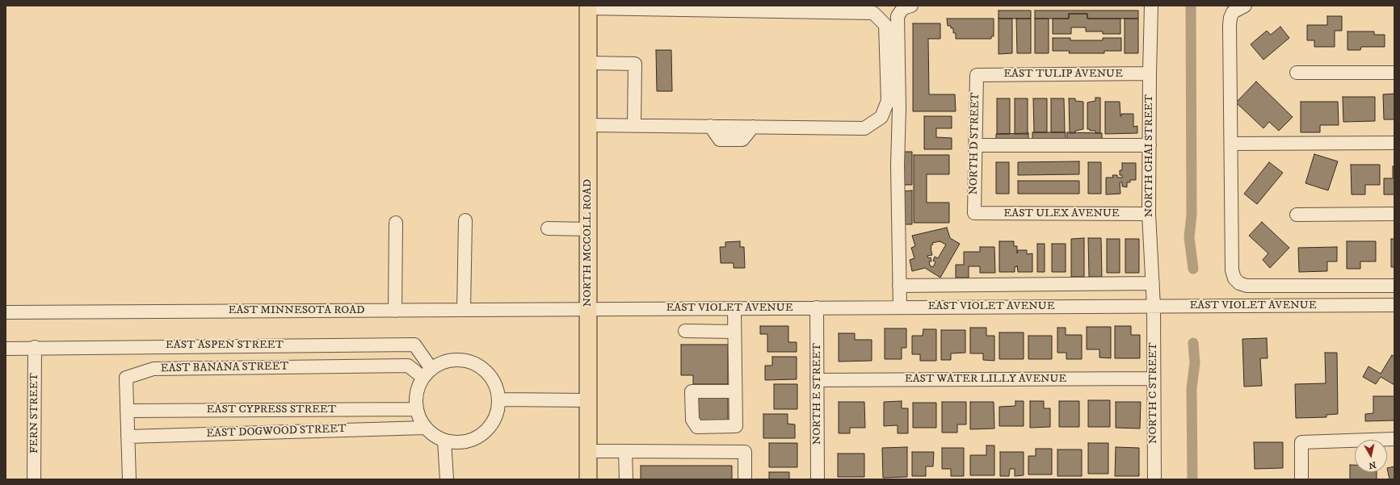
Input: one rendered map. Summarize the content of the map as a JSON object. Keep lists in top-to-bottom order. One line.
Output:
{"streets":{"main road":["NORTH MCCOLL ROAD"],"street":["EAST TULIP AVENUE","NORTH D STREET","NORTH CHAI STREET","EAST ULEX AVENUE","EAST VIOLET AVENUE","EAST MINNESOTA ROAD","EAST ASPEN STREET","EAST BANANA STREET","EAST WATER LILLY AVENUE","NORTH C STREET","NORTH E STREET","EAST CYPRESS STREET","FERN STREET","EAST DOGWOOD STREET"]},"crossings":[["EAST TULIP AVENUE","NORTH D STREET"],["EAST TULIP AVENUE","NORTH CHAI STREET"],["NORTH D STREET","EAST ULEX AVENUE"],["NORTH CHAI STREET","EAST ULEX AVENUE"],["NORTH CHAI STREET","EAST VIOLET AVENUE"],["NORTH CHAI STREET","NORTH C STREET"],["NORTH MCCOLL ROAD","EAST VIOLET AVENUE"],["NORTH MCCOLL ROAD","EAST MINNESOTA ROAD"],["EAST VIOLET AVENUE","EAST MINNESOTA ROAD"],["EAST VIOLET AVENUE","NORTH C STREET"],["EAST VIOLET AVENUE","NORTH E STREET"],["EAST ASPEN STREET","EAST BANANA STREET"],["EAST ASPEN STREET","EAST CYPRESS STREET"],["EAST ASPEN STREET","FERN STREET"],["EAST ASPEN STREET","EAST DOGWOOD STREET"],["EAST BANANA STREET","EAST CYPRESS STREET"],["EAST BANANA STREET","EAST DOGWOOD STREET"],["EAST WATER LILLY AVENUE","NORTH C STREET"],["EAST WATER LILLY AVENUE","NORTH E STREET"],["EAST CYPRESS STREET","EAST DOGWOOD STREET"]],"north":"bottom"}
